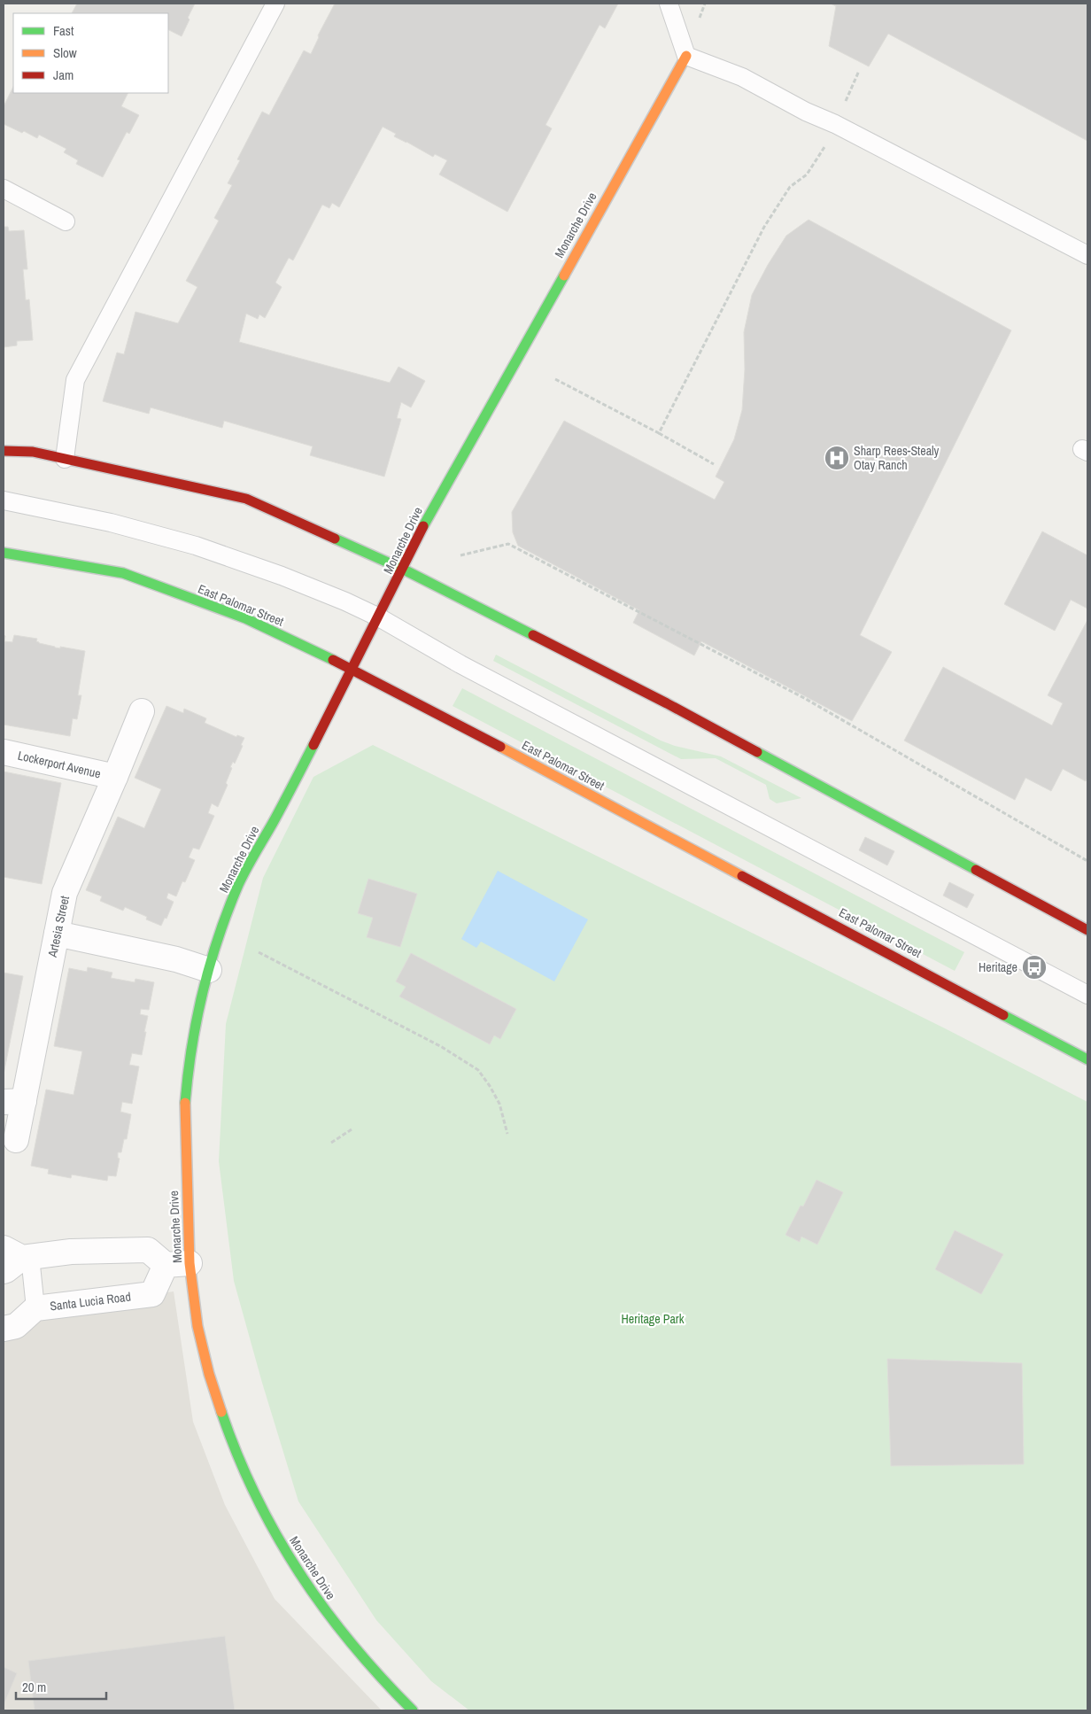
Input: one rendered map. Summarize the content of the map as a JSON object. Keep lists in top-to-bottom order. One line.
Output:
{"streets":{"main road":["Monarche Drive","East Palomar Street"],"street":["Lockerport Avenue","Artesia Street","Santa Lucia Road"]},"crossings":[["Monarche Drive","East Palomar Street"],["Lockerport Avenue","Artesia Street"]],"parks":["Heritage Park"],"places":{"hospital":["Sharp Rees-Stealy Otay Ranch"],"bus stop":["Heritage"]},"legend":["Fast","Slow","Jam"],"scale_bar":"20 m"}
